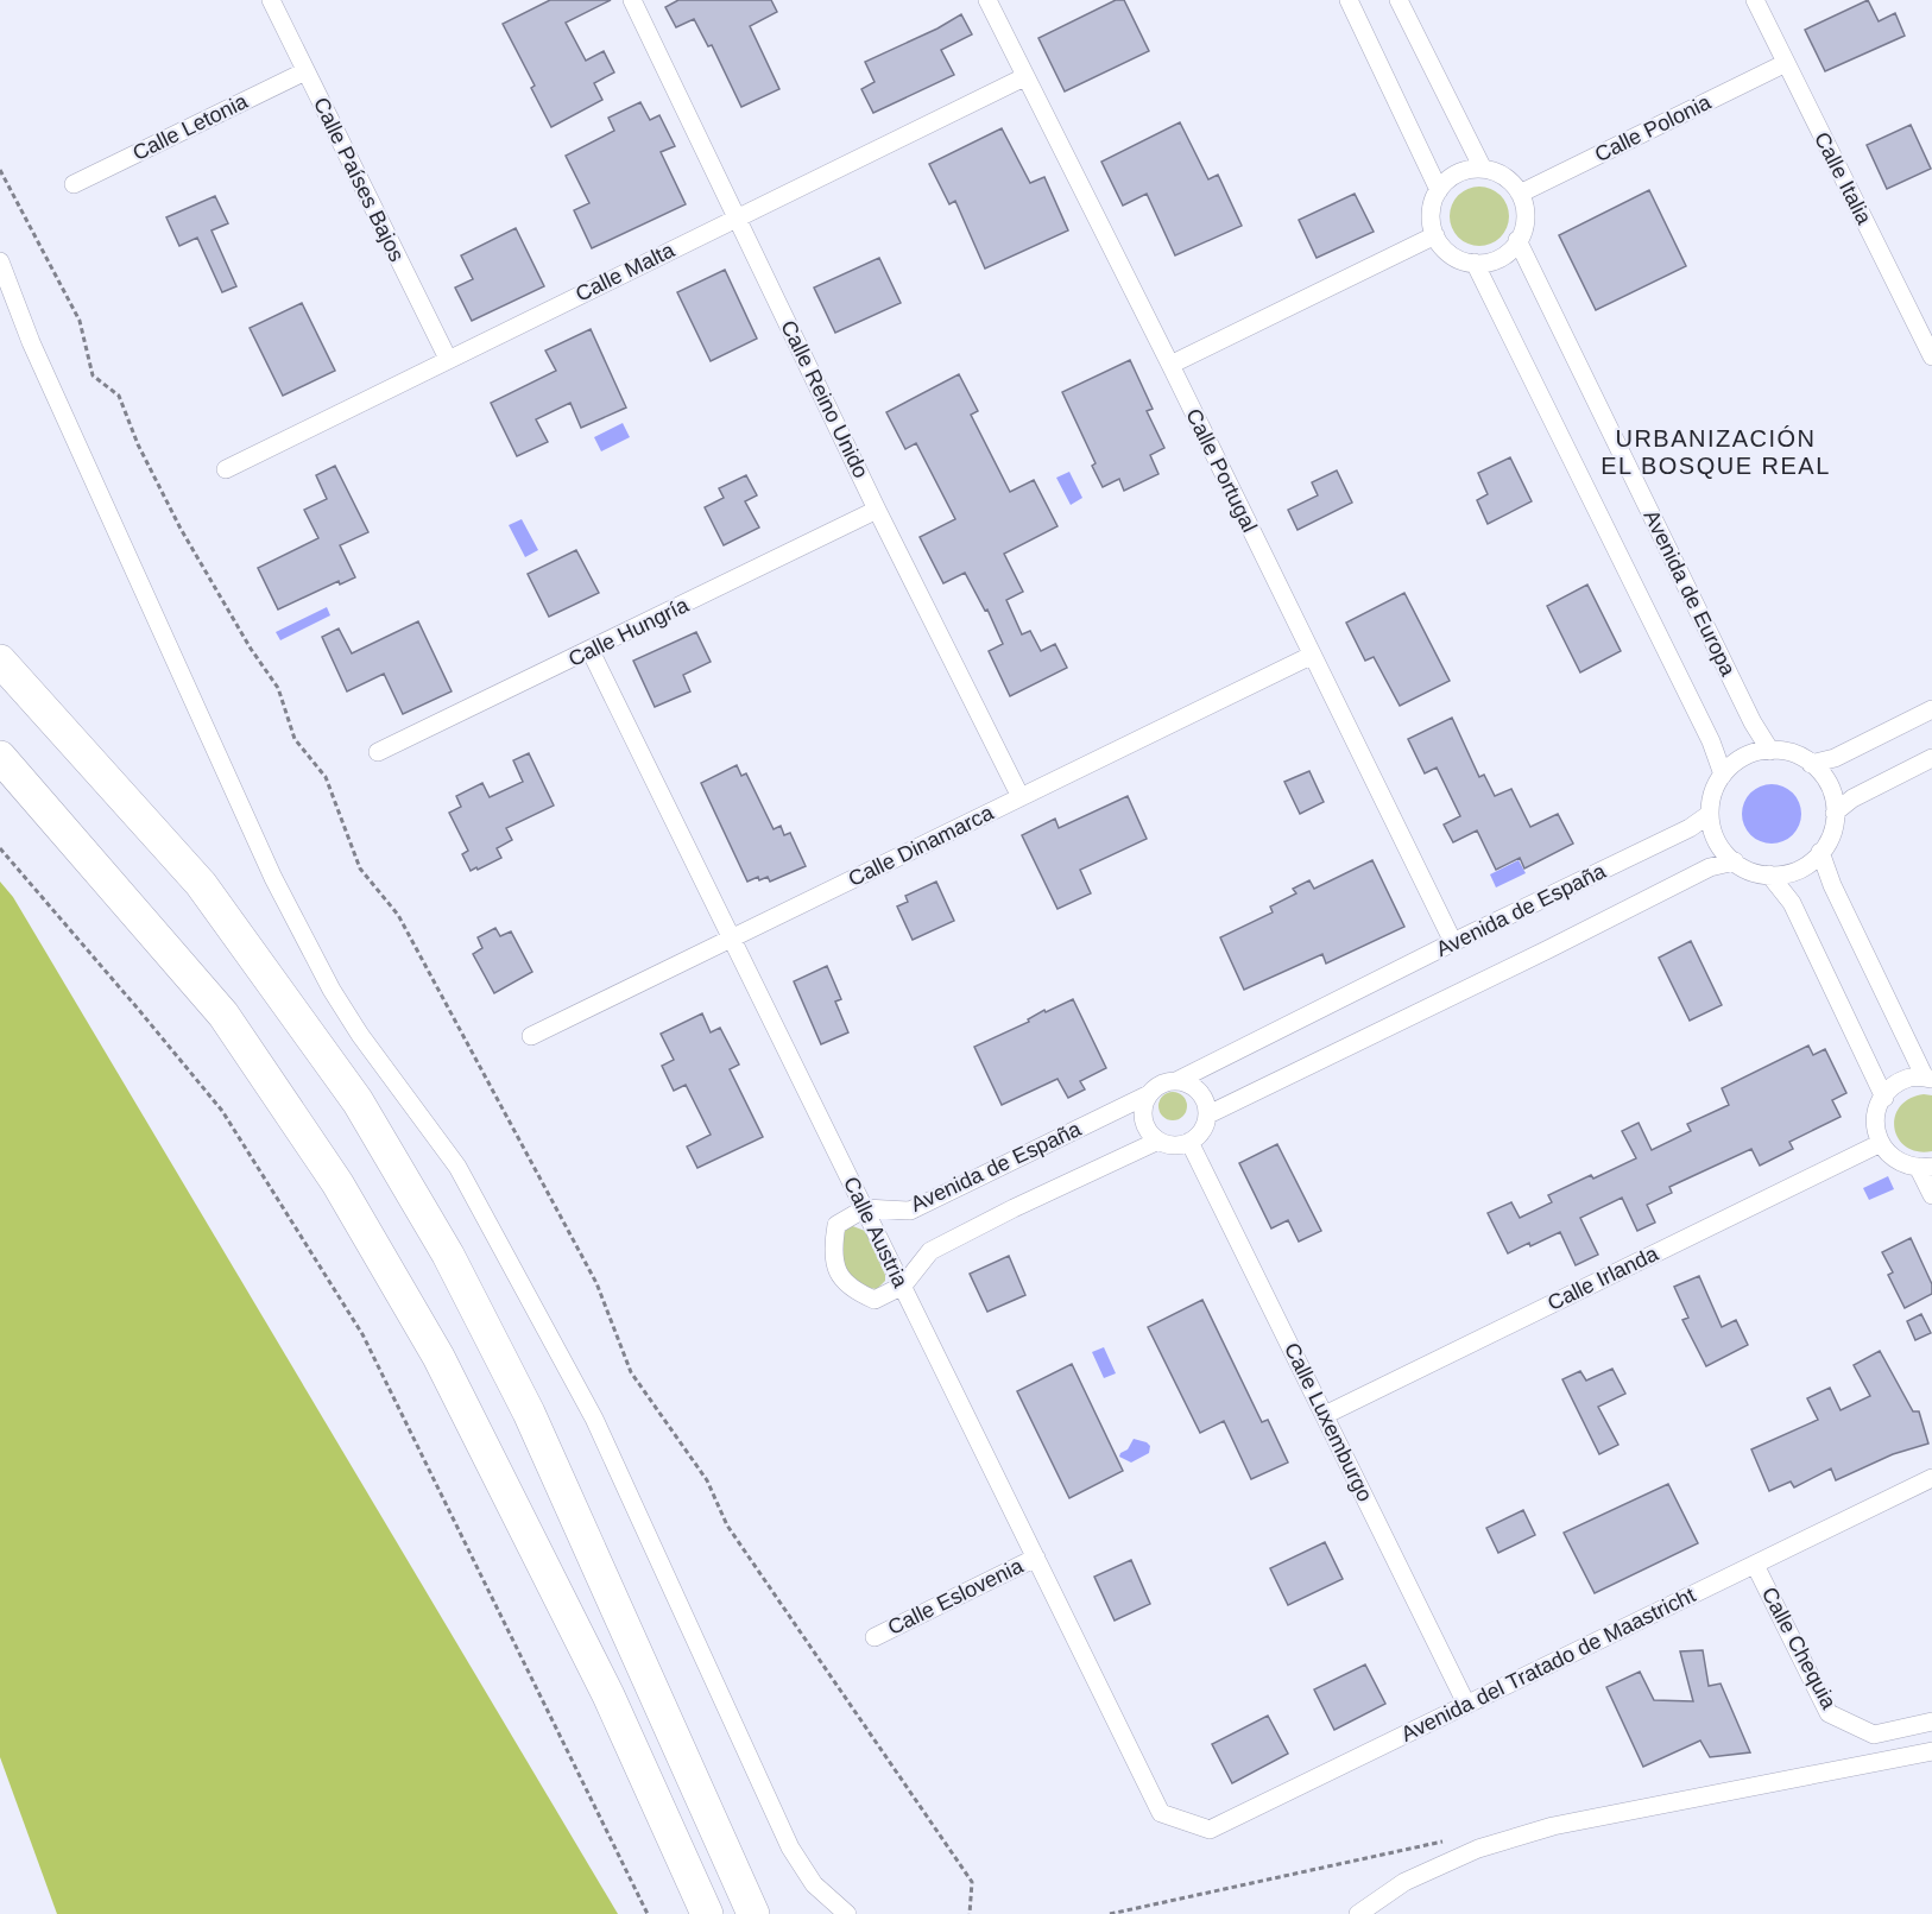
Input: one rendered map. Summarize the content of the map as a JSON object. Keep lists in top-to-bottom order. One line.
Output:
{"streets":{"street":["Calle Letonia","Calle Polonia","Calle Italia","Calle Países Bajos","Calle Malta","Calle Reino Unido","Calle Portugal","Avenida de Europa","Calle Hungría","Calle Dinamarca","Avenida de España","Calle Austria","Calle Irlanda","Calle Luxemburgo","Calle Eslovenia","Calle Chequia","Avenida del Tratado de Maastricht"]},"crossings":[["Calle Letonia","Calle Países Bajos"],["Calle Polonia","Calle Italia"],["Calle Polonia","Avenida de Europa"],["Calle Países Bajos","Calle Malta"],["Calle Malta","Calle Reino Unido"],["Calle Malta","Calle Portugal"],["Calle Reino Unido","Calle Hungría"],["Calle Reino Unido","Calle Dinamarca"],["Calle Portugal","Calle Dinamarca"],["Calle Portugal","Avenida de España"],["Avenida de Europa","Avenida de España"],["Calle Hungría","Calle Austria"],["Calle Dinamarca","Calle Austria"],["Avenida de España","Calle Austria"],["Avenida de España","Calle Luxemburgo"],["Calle Austria","Calle Eslovenia"],["Calle Austria","Avenida del Tratado de Maastricht"],["Calle Irlanda","Calle Luxemburgo"],["Calle Luxemburgo","Avenida del Tratado de Maastricht"],["Calle Chequia","Avenida del Tratado de Maastricht"]],"districts":["URBANIZACIÓN EL BOSQUE REAL"]}
